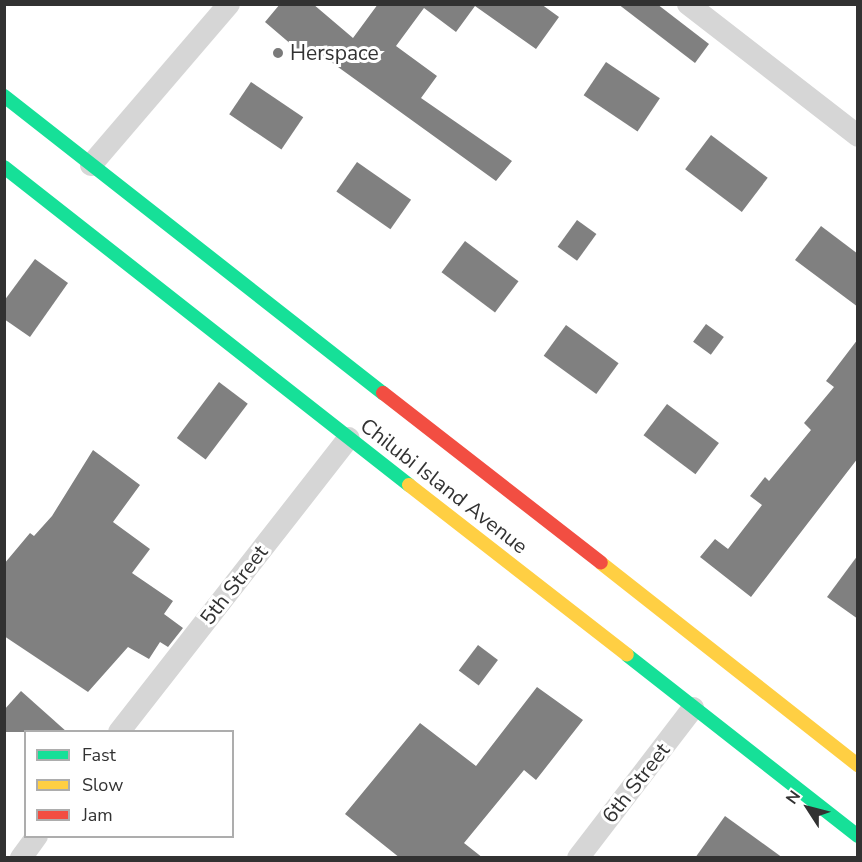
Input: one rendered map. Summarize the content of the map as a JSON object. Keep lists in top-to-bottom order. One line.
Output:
{"streets":{"street":["Chilubi Island Avenue","5th Street","6th Street"]},"crossings":[["Chilubi Island Avenue","5th Street"],["Chilubi Island Avenue","6th Street"]],"places":["Herspace"],"legend":["Fast","Slow","Jam"],"north":"top left"}
